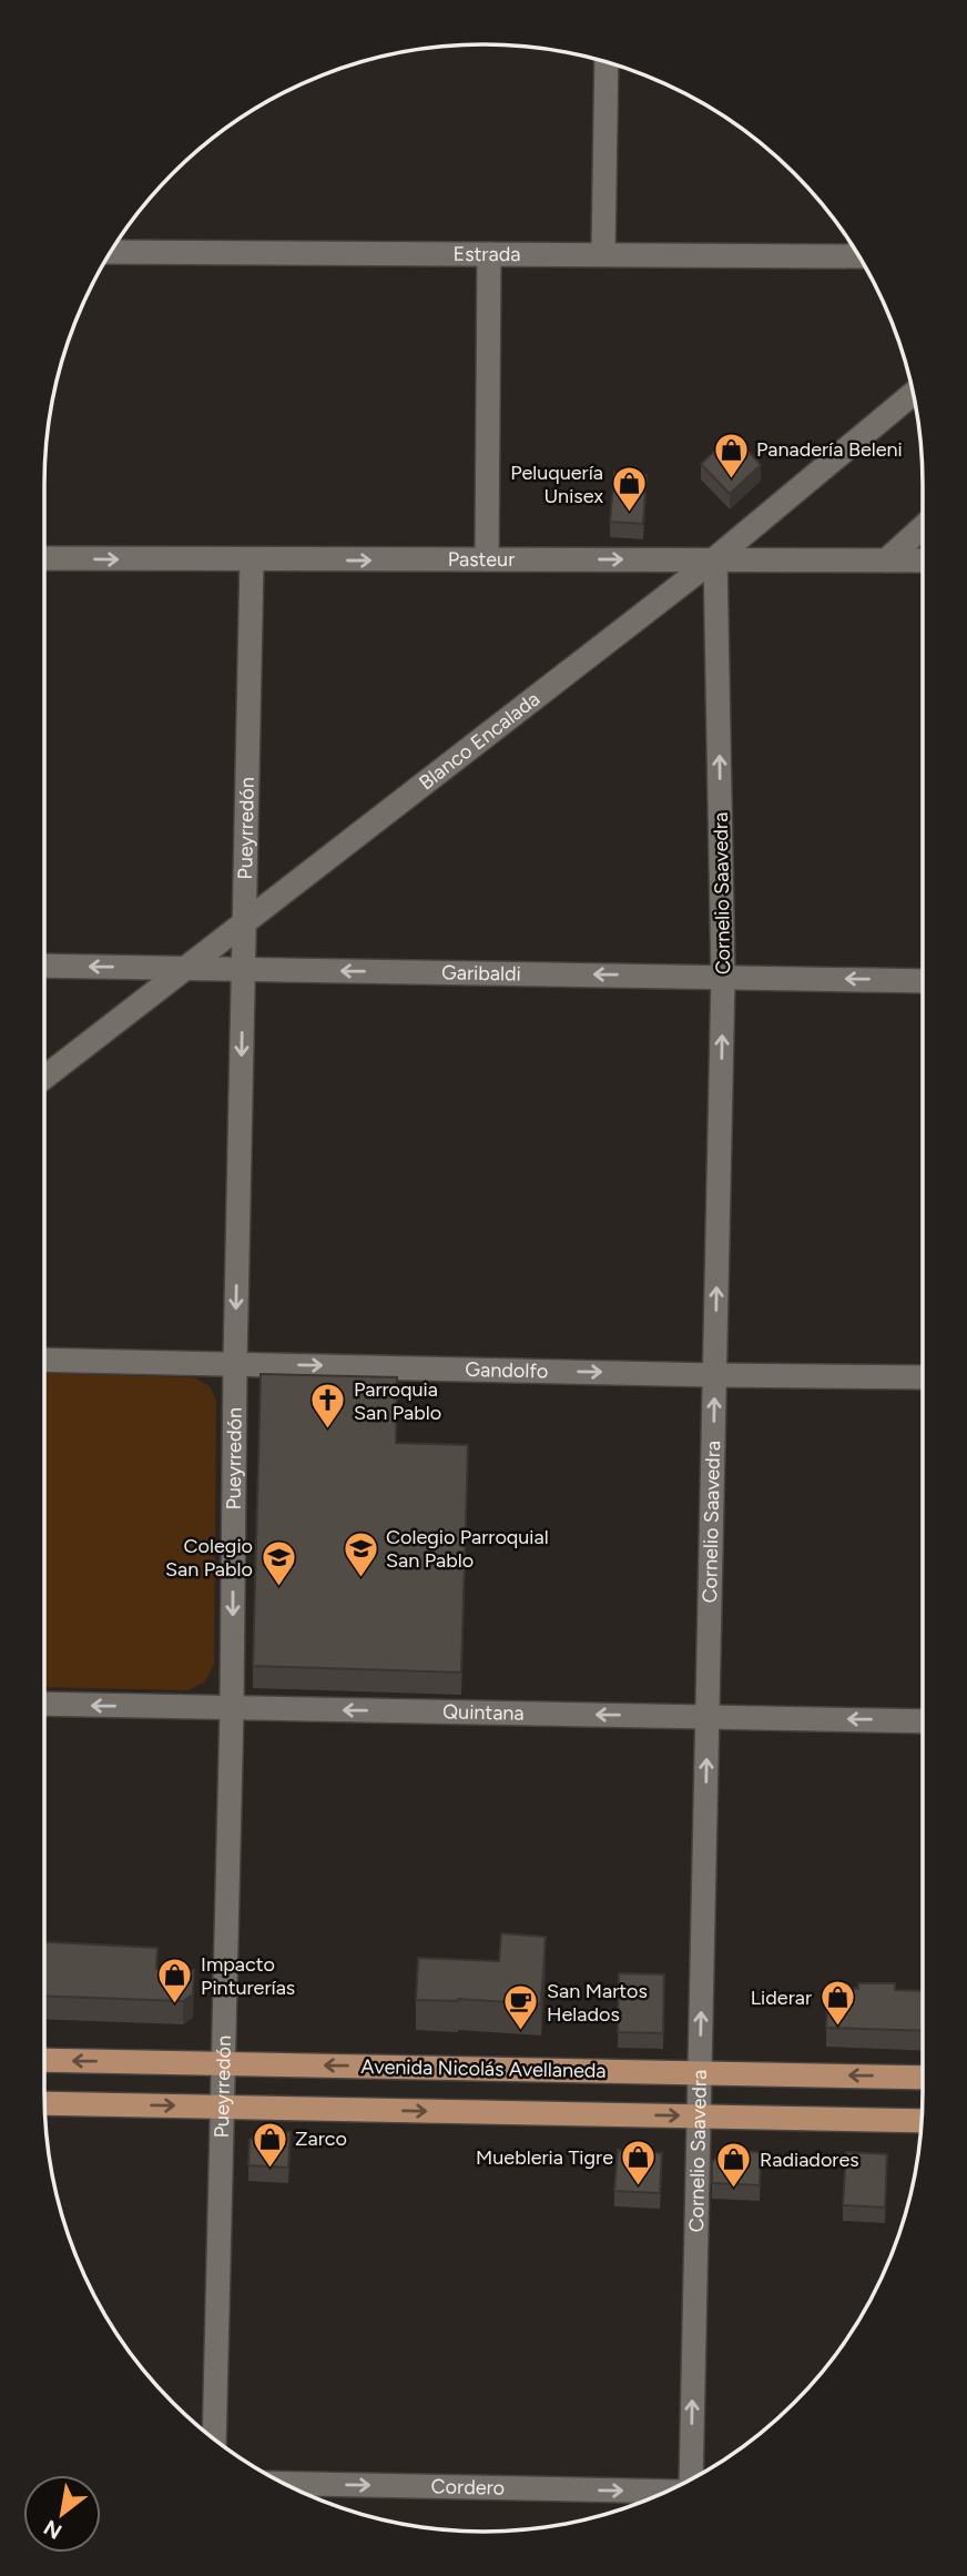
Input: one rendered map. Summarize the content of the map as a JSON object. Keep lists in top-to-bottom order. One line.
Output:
{"streets":{"main road":["Avenida Nicolás Avellaneda"],"street":["Estrada","Pasteur","Blanco Encalada","Pueyrredón","Cornelio Saavedra","Garibaldi","Gandolfo","Quintana","Cordero"]},"crossings":[["Pasteur","Blanco Encalada"],["Pasteur","Pueyrredón"],["Pasteur","Cornelio Saavedra"],["Blanco Encalada","Pueyrredón"],["Blanco Encalada","Cornelio Saavedra"],["Blanco Encalada","Garibaldi"],["Pueyrredón","Garibaldi"],["Pueyrredón","Gandolfo"],["Pueyrredón","Quintana"],["Pueyrredón","Avenida Nicolás Avellaneda"],["Cornelio Saavedra","Garibaldi"],["Cornelio Saavedra","Gandolfo"],["Cornelio Saavedra","Quintana"],["Cornelio Saavedra","Avenida Nicolás Avellaneda"]],"one_way":["Pasteur","Pueyrredón","Cornelio Saavedra","Garibaldi","Gandolfo","Quintana","Cordero"],"places":{"shop":["Panadería Beleni","Peluquería Unisex","Impacto Pinturerías","Liderar","Zarco","Muebleria Tigre","Radiadores"],"church":["Parroquia San Pablo"],"school or university":["Colegio Parroquial San Pablo","Colegio San Pablo"],"cafe":["San Martos Helados"]},"north":"bottom left"}
